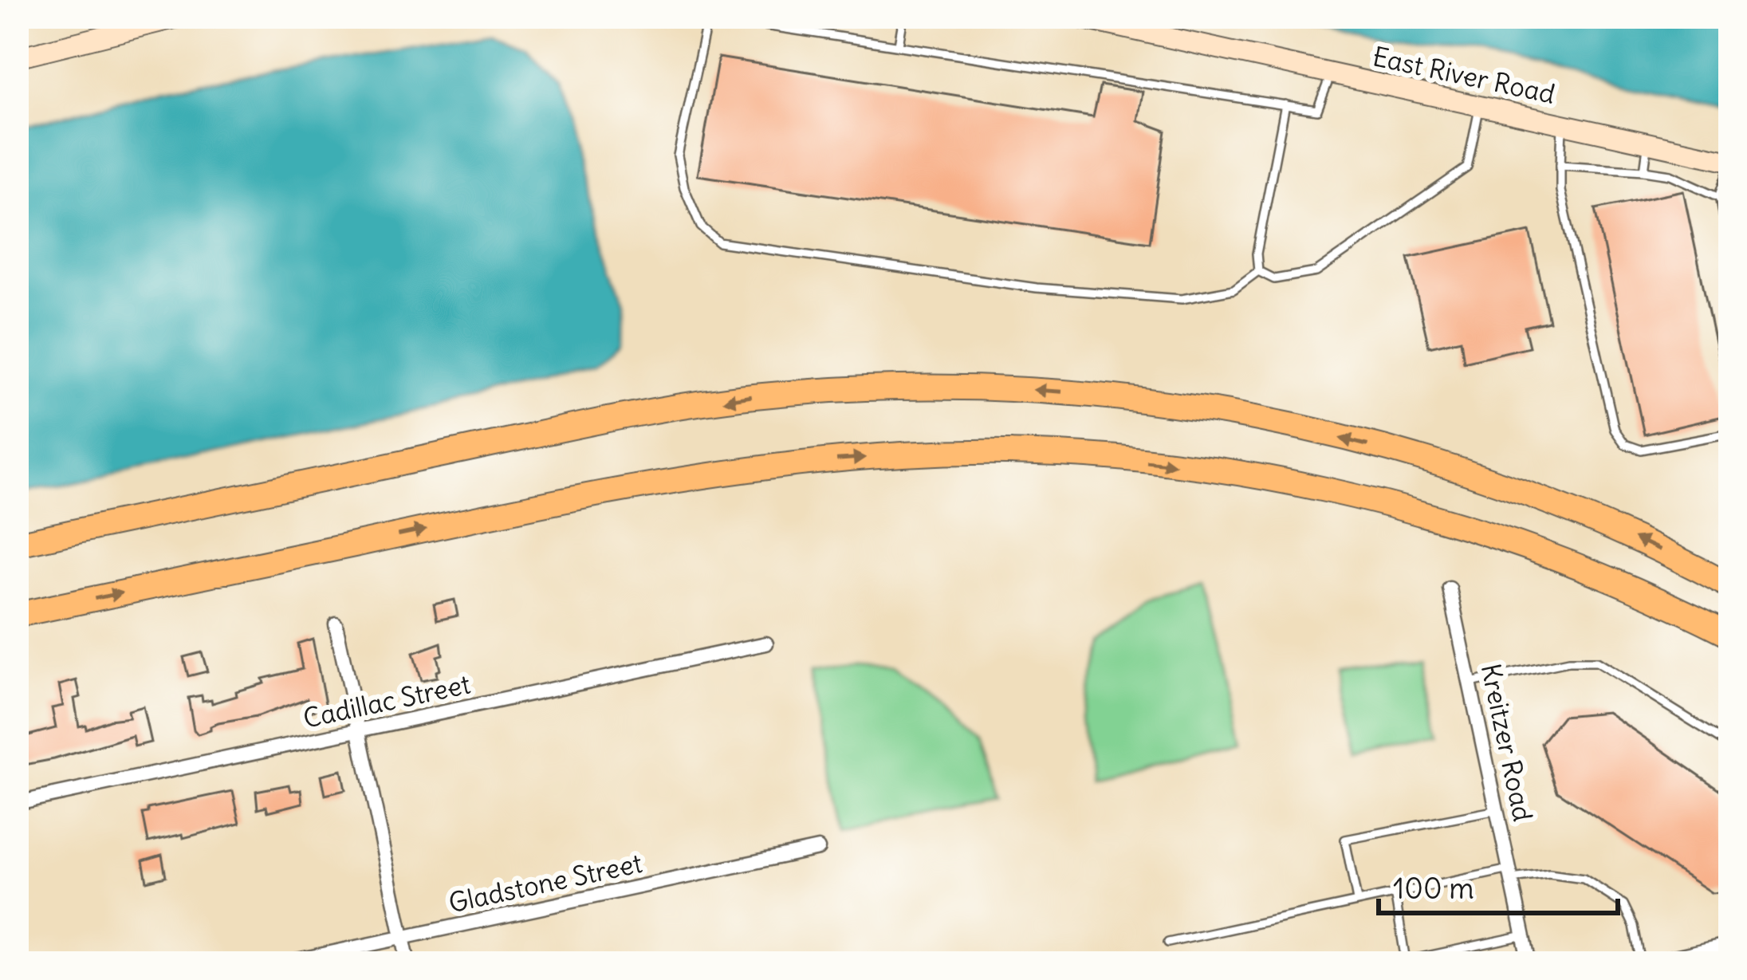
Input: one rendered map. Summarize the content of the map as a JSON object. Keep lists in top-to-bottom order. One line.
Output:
{"streets":{"street":["East River Road","Cadillac Street","Kreitzer Road","Gladstone Street"]},"scale_bar":"100 m"}
